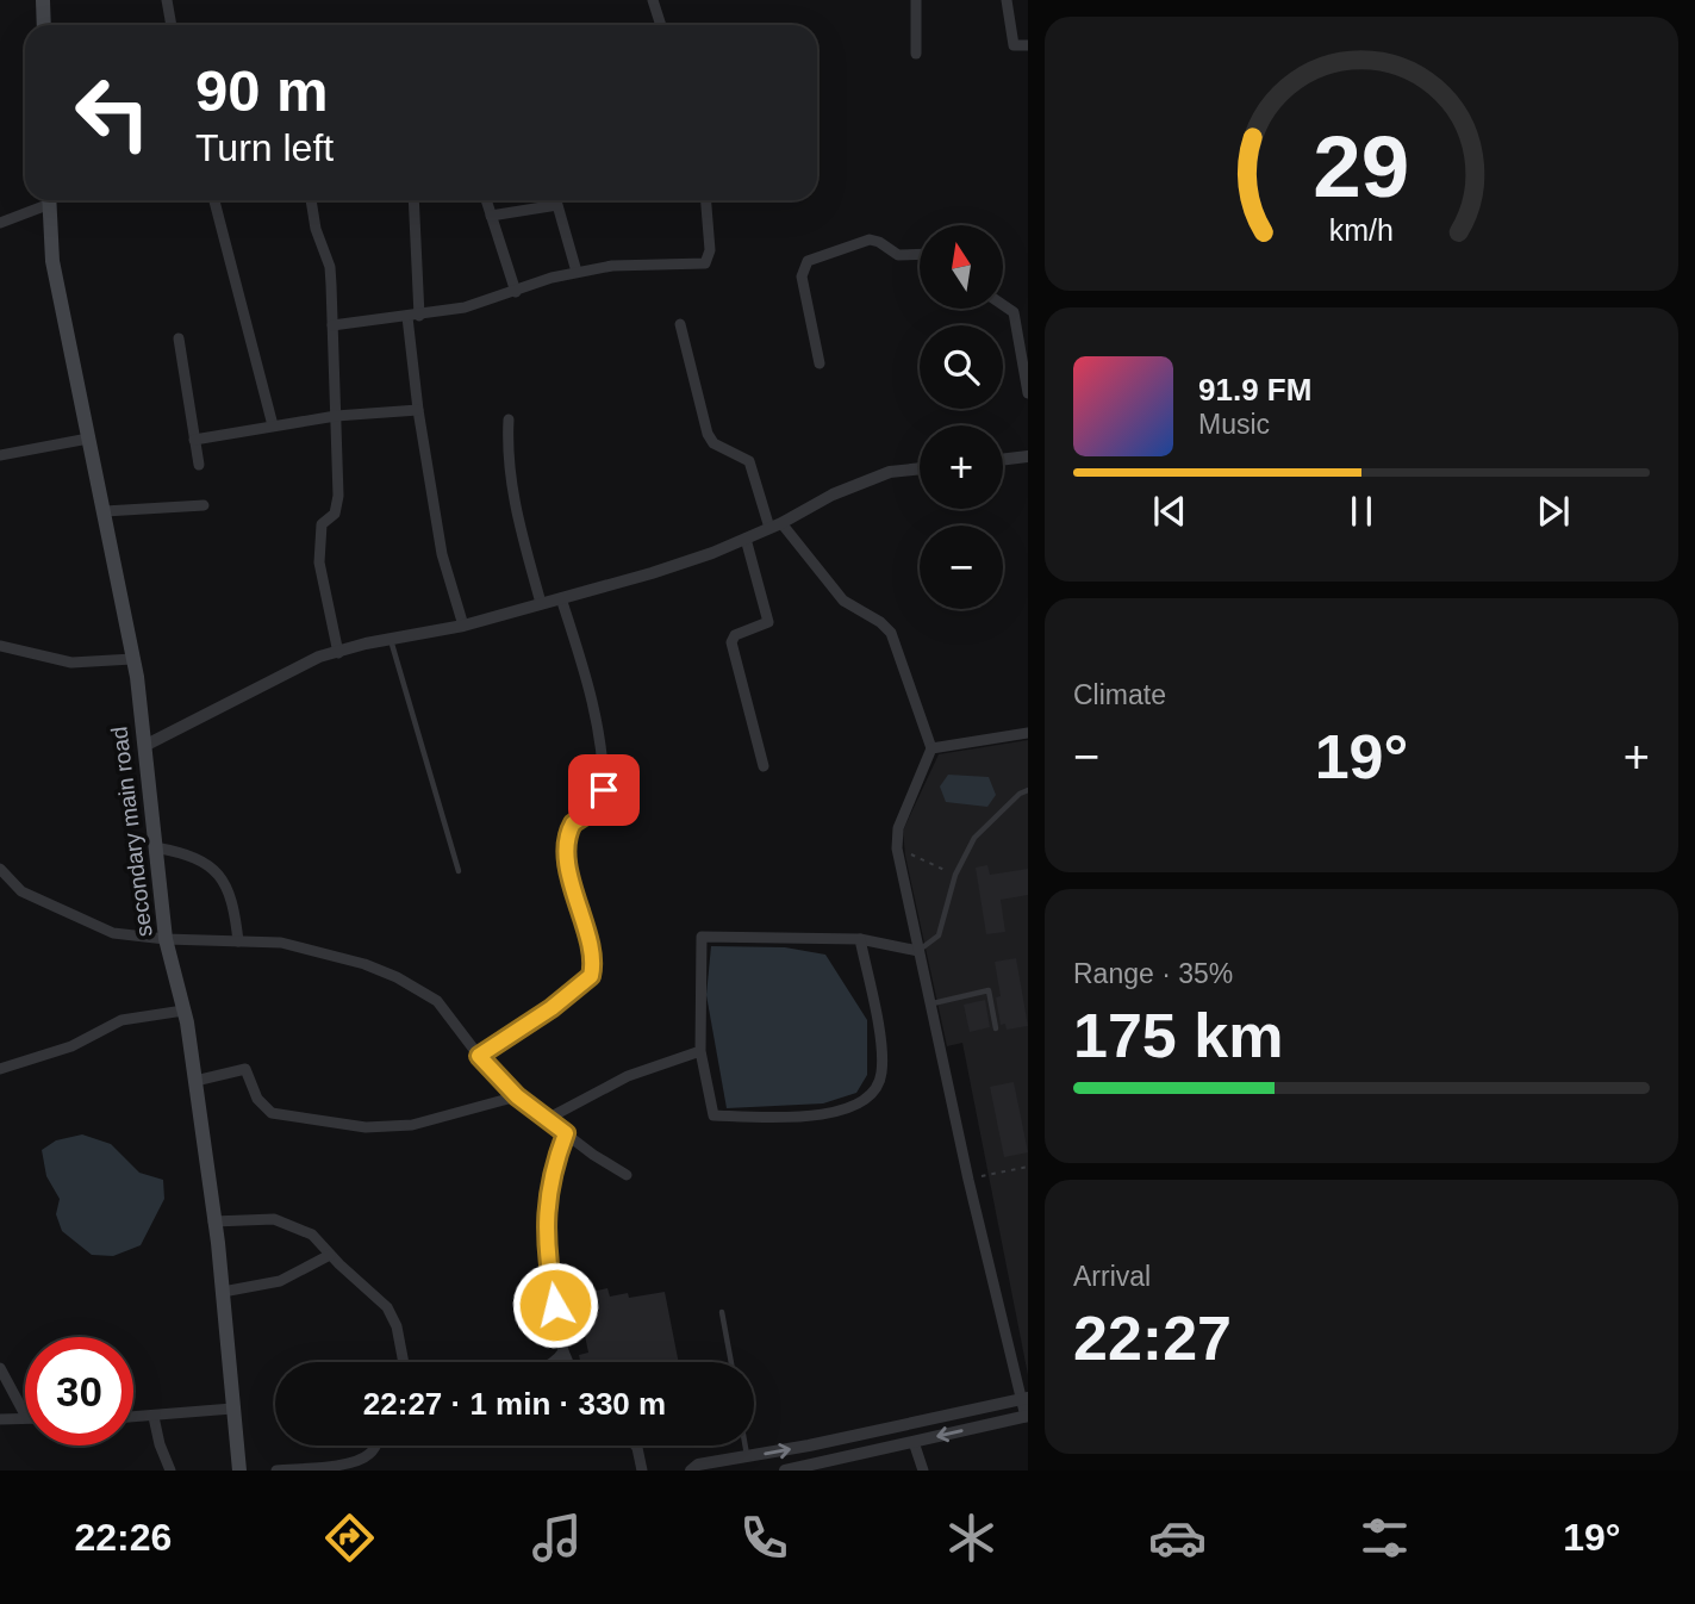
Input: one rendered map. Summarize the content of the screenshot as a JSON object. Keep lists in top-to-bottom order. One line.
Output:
{"streets":{"main road":["secondary main road"]},"north":"top","page":{"turn":["90 m","Turn left"],"map_buttons":["+","−"],"song":["91.9 FM","Music"],"tile":["Climate",["Range · 35%","175 km"],["Arrival","22:27"]],"heat":["−","19°","+"],"limit":"30","trip":"22:27 · 1 min · 330 m","tabs":["22:26","19°"],"gauge":["29","km/h"]}}
